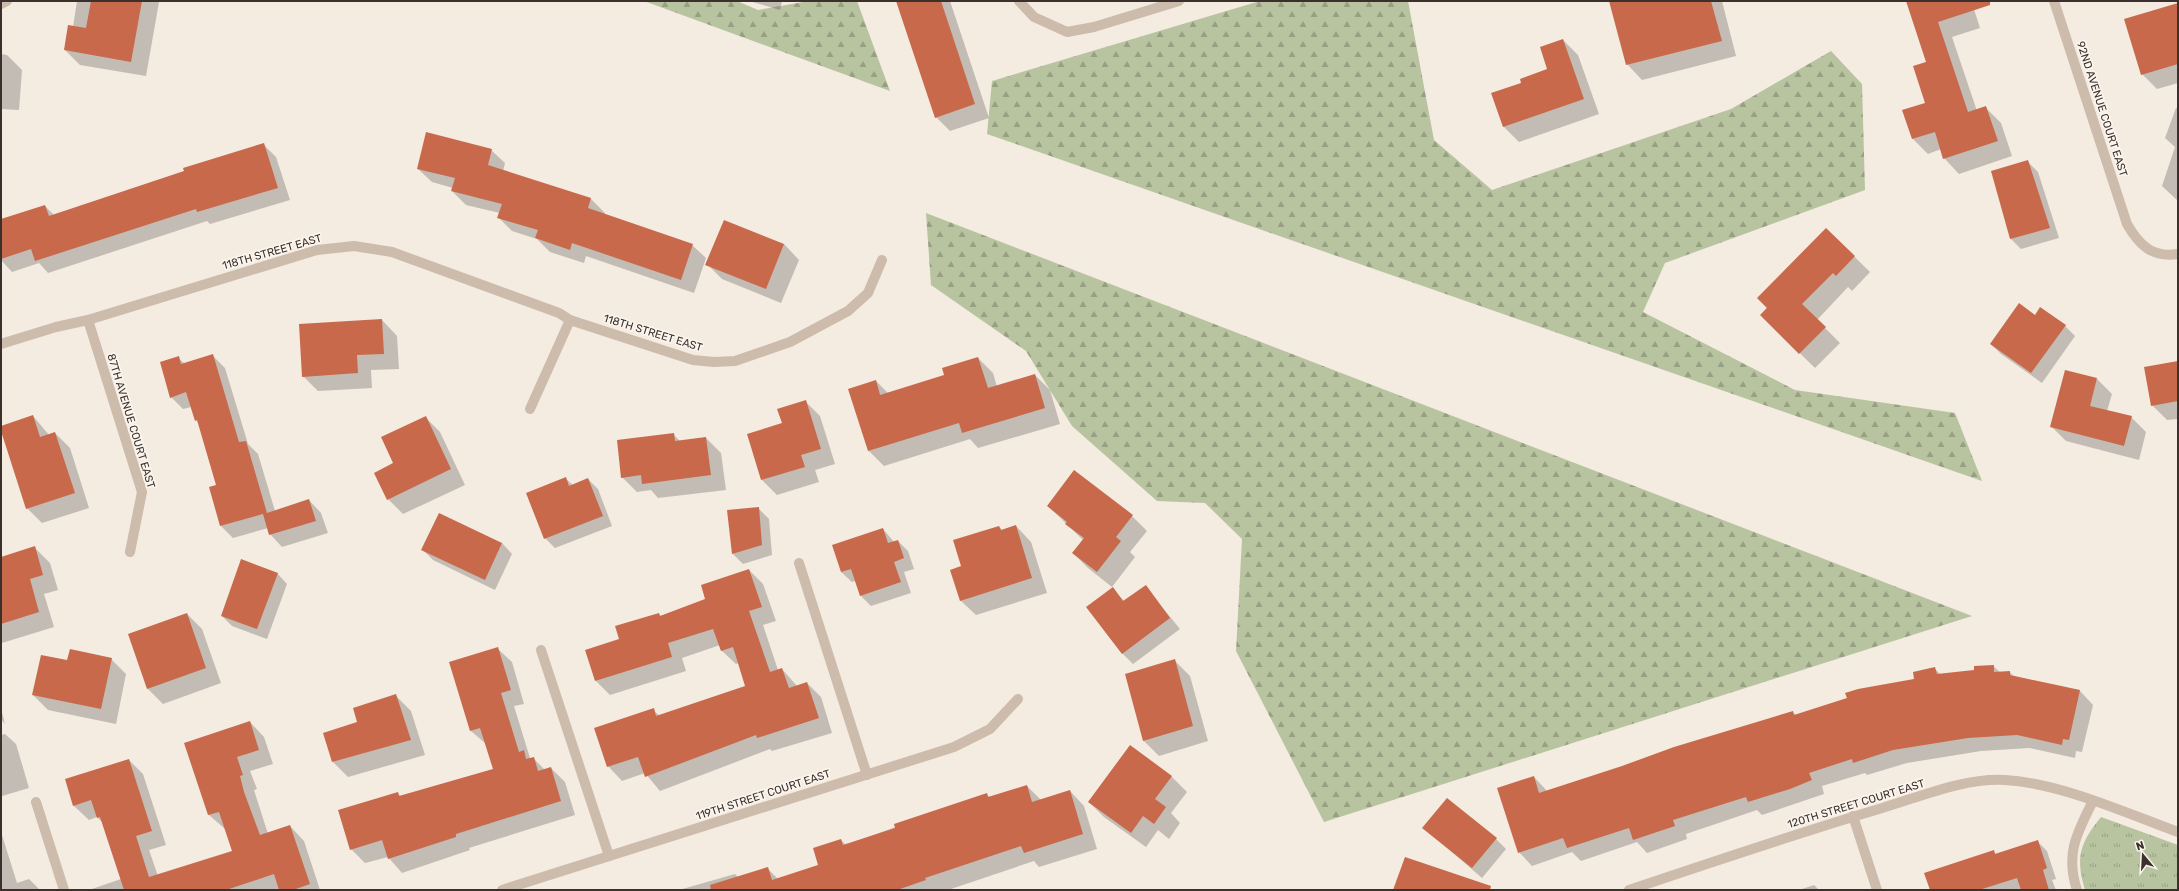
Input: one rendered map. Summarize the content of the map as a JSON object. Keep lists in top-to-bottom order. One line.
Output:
{"streets":{"street":["92ND AVENUE COURT EAST","118TH STREET EAST","87TH AVENUE COURT EAST","119TH STREET COURT EAST","120TH STREET COURT EAST"]},"crossings":[["118TH STREET EAST","87TH AVENUE COURT EAST"]],"north":"top"}
